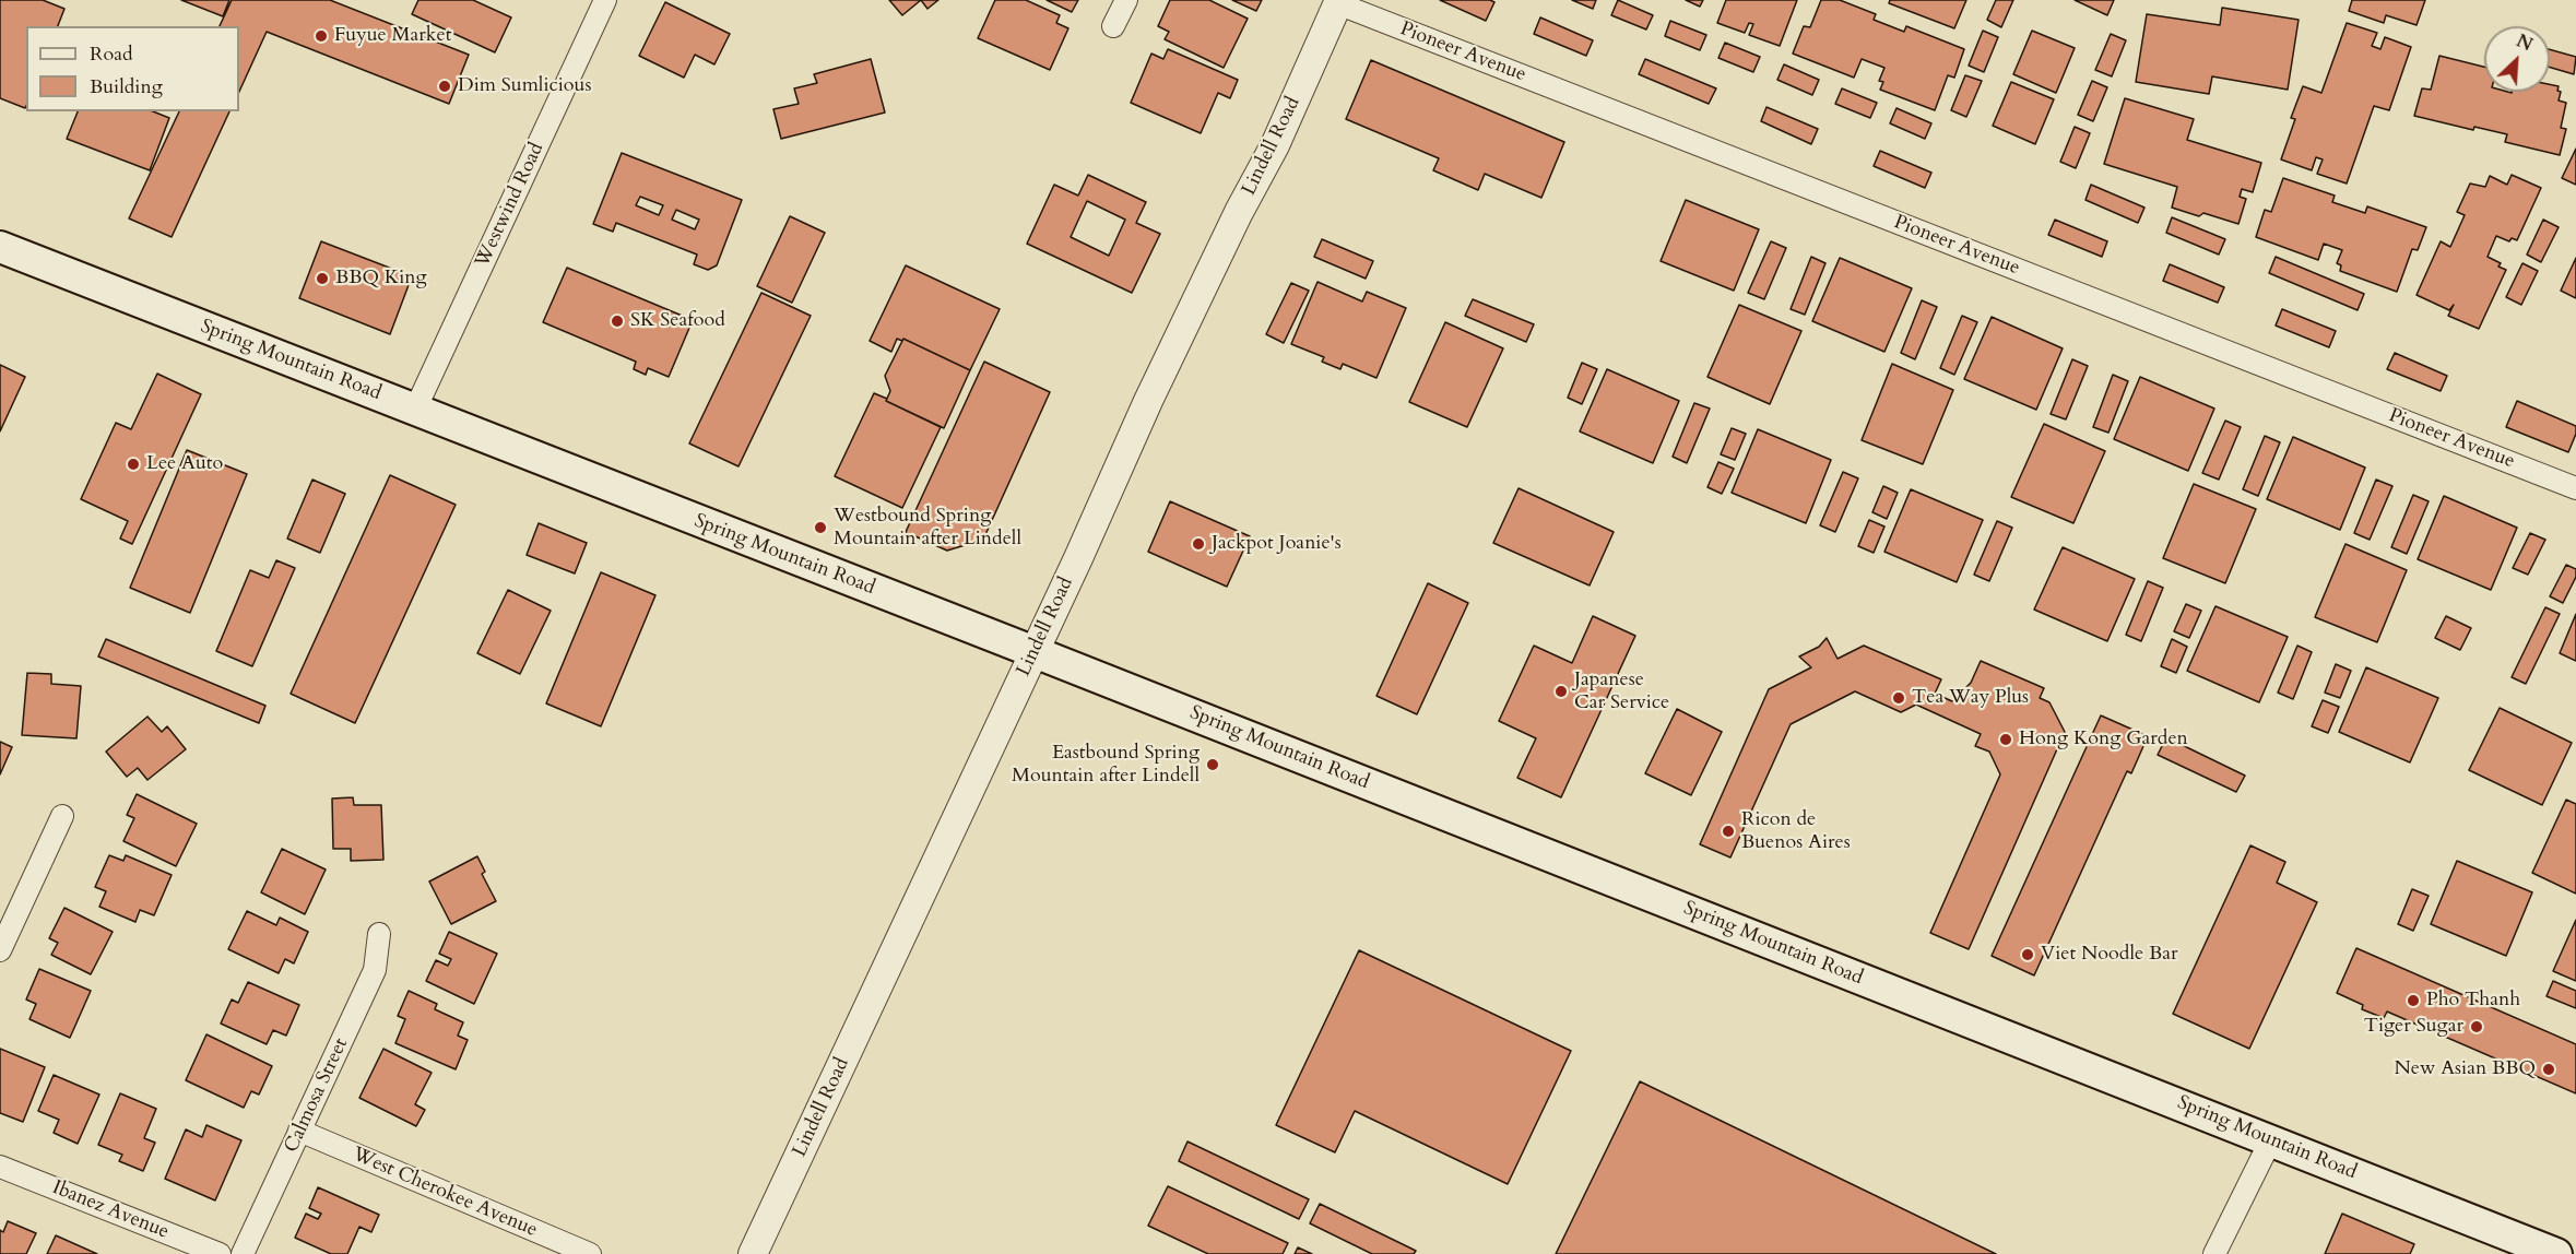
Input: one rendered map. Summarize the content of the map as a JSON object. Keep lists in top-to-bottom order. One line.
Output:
{"streets":{"main road":["Spring Mountain Road"],"street":["Pioneer Avenue","Lindell Road","Westwind Road","Calmosa Street","West Cherokee Avenue","Ibanez Avenue"]},"crossings":[["Pioneer Avenue","Lindell Road"],["Lindell Road","Spring Mountain Road"],["Westwind Road","Spring Mountain Road"],["Calmosa Street","West Cherokee Avenue"]],"places":["Fuyue Market","Dim Sumlicious","BBQ King","SK Seafood","Lee Auto","Westbound Spring Mountain after Lindell","Jackpot Joanie's","Japanese Car Service","Tea Way Plus","Hong Kong Garden","Eastbound Spring Mountain after Lindell","Ricon de Buenos Aires","Viet Noodle Bar","Pho Thanh","Tiger Sugar","New Asian BBQ"],"legend":["Road","Building"],"north":"top right"}
